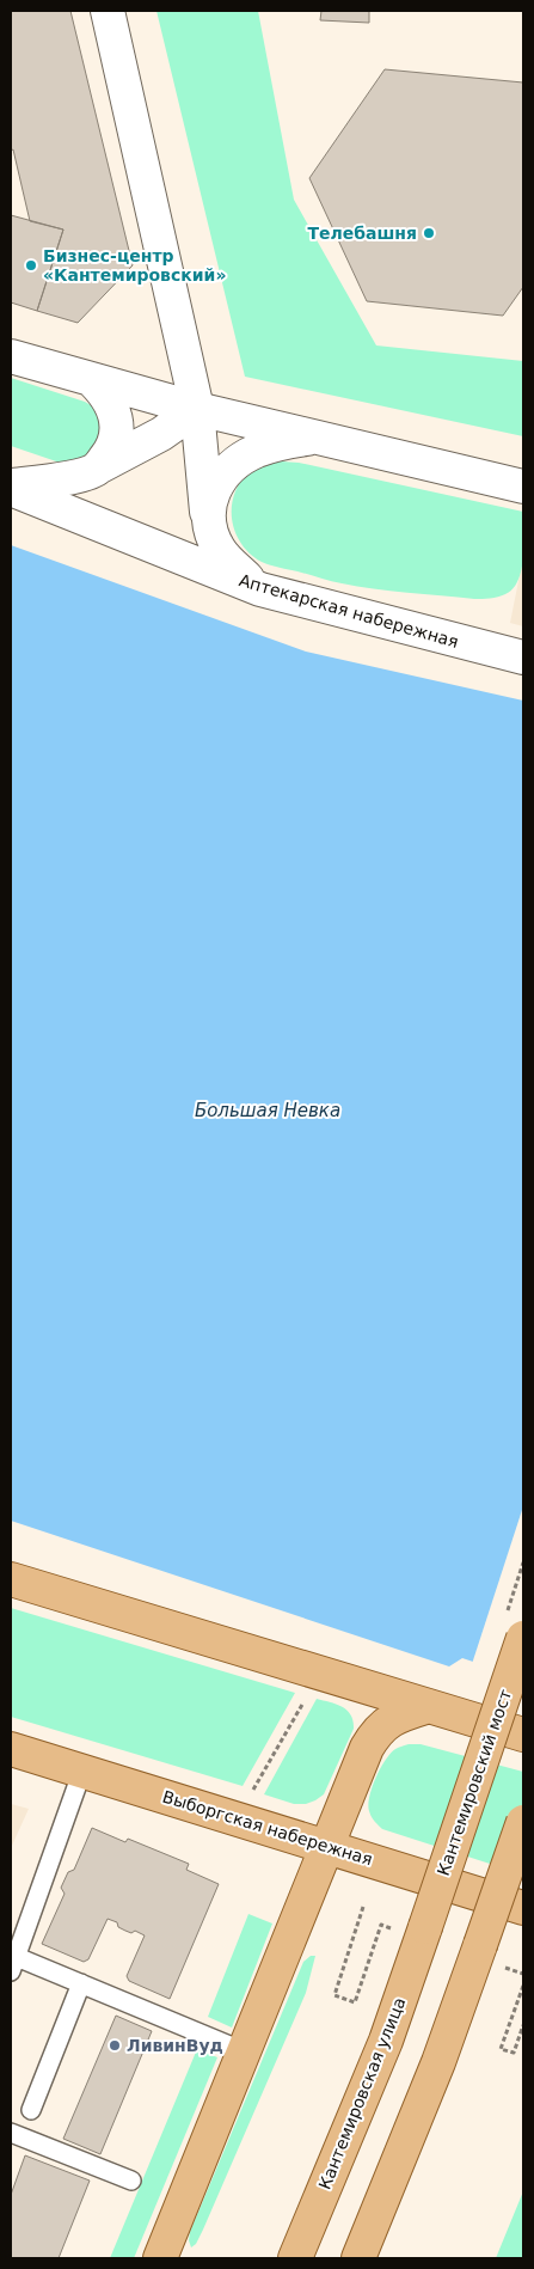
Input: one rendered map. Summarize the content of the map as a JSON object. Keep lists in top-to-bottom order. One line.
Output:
{"streets":{"main road":["Кантемировский мост","Выборгская набережная","Кантемировская улица"],"street":["Аптекарская набережная"]},"crossings":[["Кантемировский мост","Кантемировская улица"]],"water":["Большая Невка"],"places":["Телебашня","Бизнес-центр «Кантемировский»","ЛивинВуд"]}
